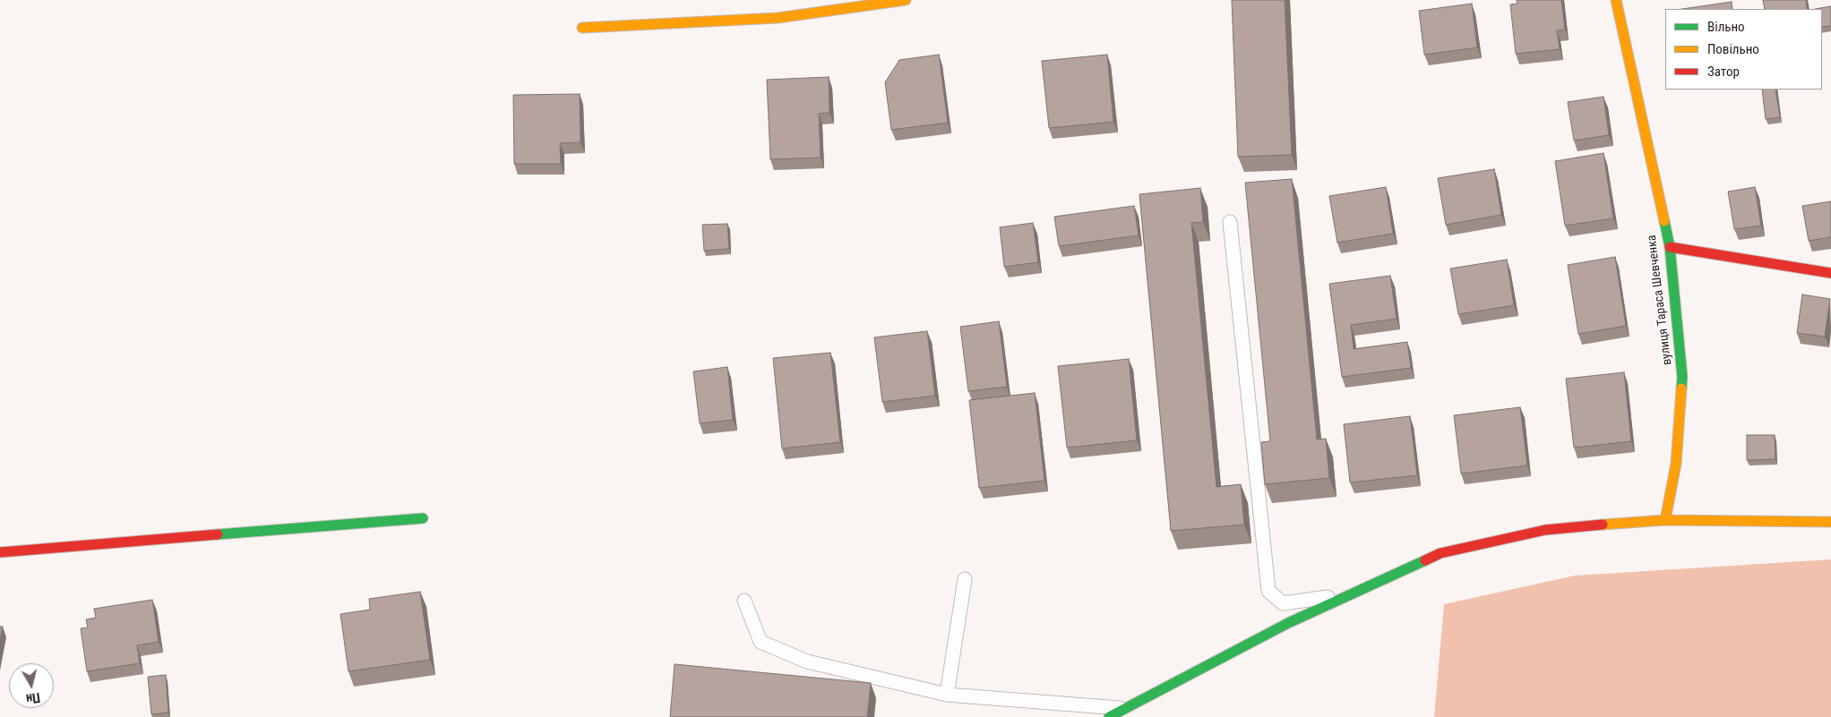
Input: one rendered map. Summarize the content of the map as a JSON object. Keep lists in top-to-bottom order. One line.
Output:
{"streets":{"street":["вулиця Тараса Шевченка"]},"legend":["Вільно","Повільно","Затор"],"north":"bottom"}
